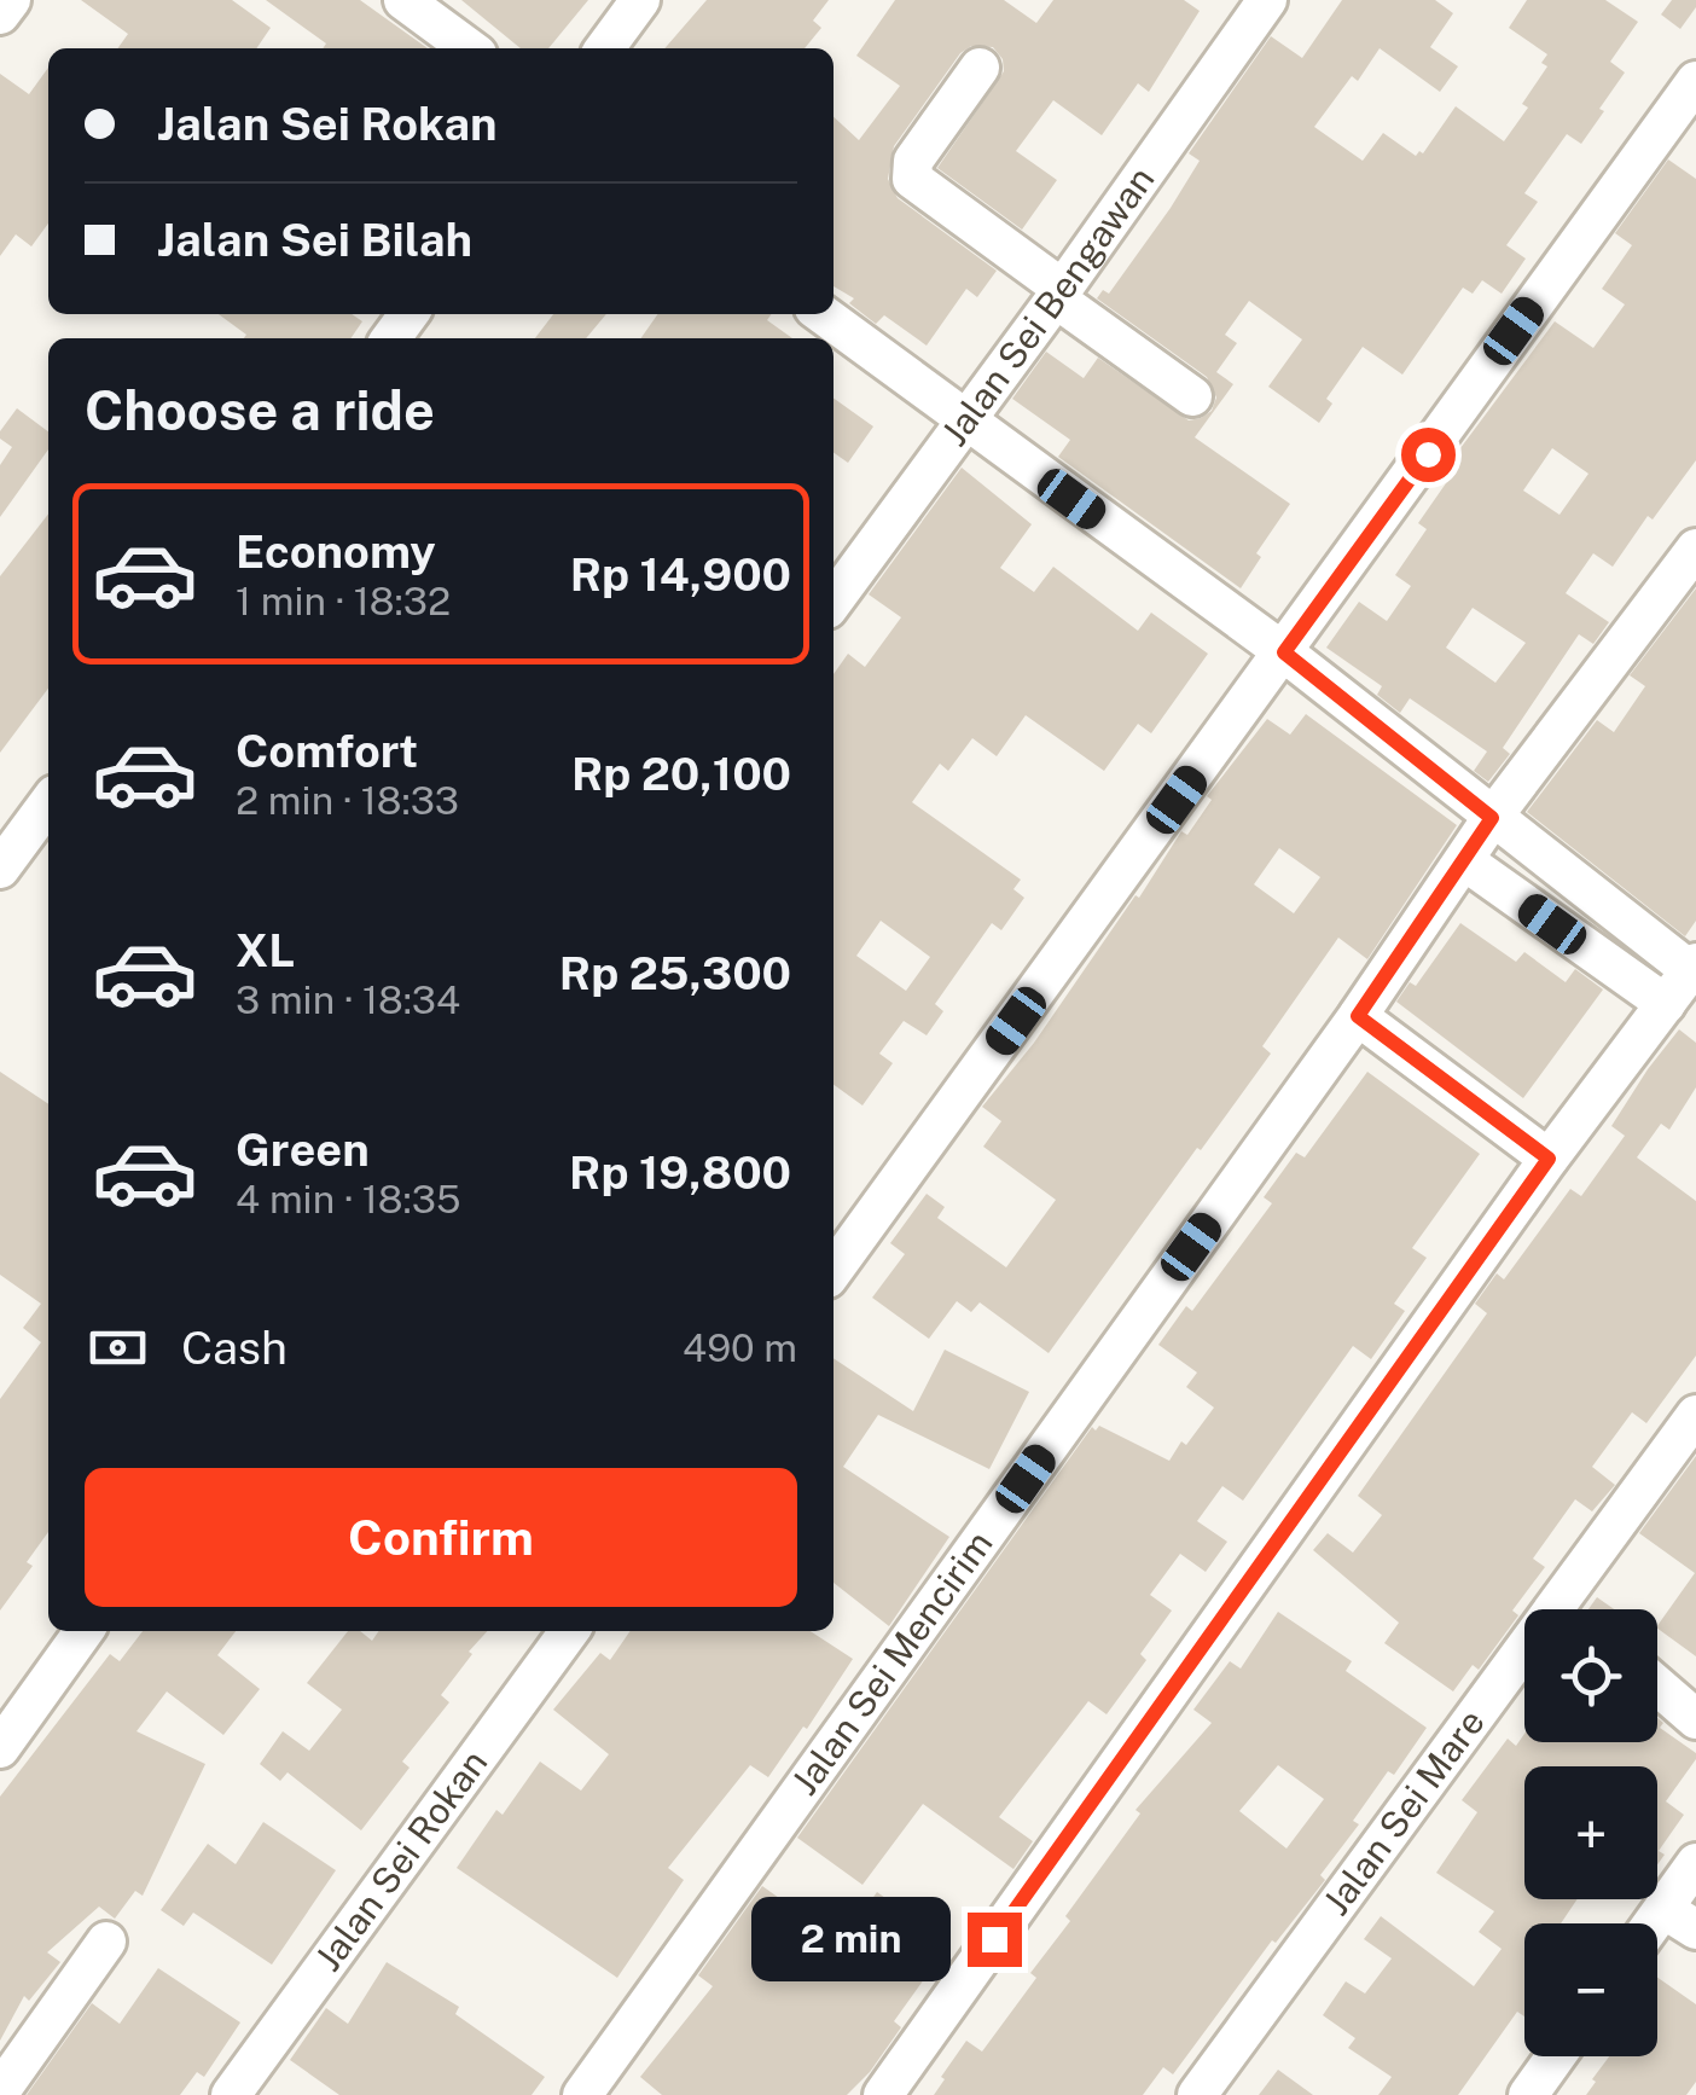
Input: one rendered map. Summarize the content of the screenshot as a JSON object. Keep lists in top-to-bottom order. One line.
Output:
{"streets":{"street":["Jalan Sei Bengawan","Jalan Sei Mencirim","Jalan Sei Mare","Jalan Sei Rokan"]},"page":{"banner":["Jalan Sei Rokan","Jalan Sei Bilah"],"heading":"Choose a ride","list":[{"name":"Economy","note":"1 min · 18:32","value":"Rp 14,900"},{"name":"Comfort","note":"2 min · 18:33","value":"Rp 20,100"},{"name":"XL","note":"3 min · 18:34","value":"Rp 25,300"},{"name":"Green","note":"4 min · 18:35","value":"Rp 19,800"}],"pay":["Cash","490 m"],"buttons":"Confirm","map_buttons":["+","−"],"bubble":"2 min"}}
